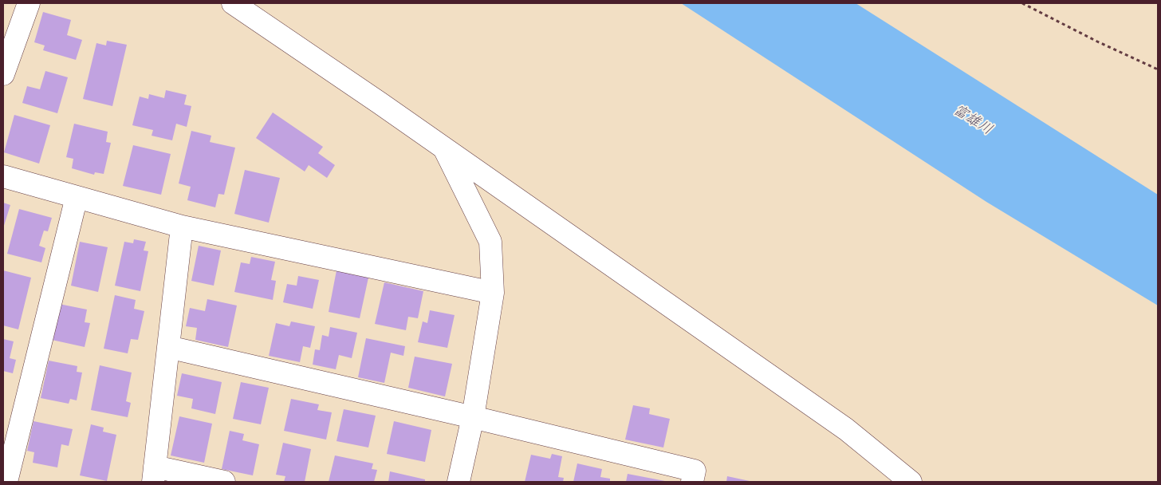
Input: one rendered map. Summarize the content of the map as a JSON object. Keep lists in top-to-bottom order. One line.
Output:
{"water":["富雄川"]}
